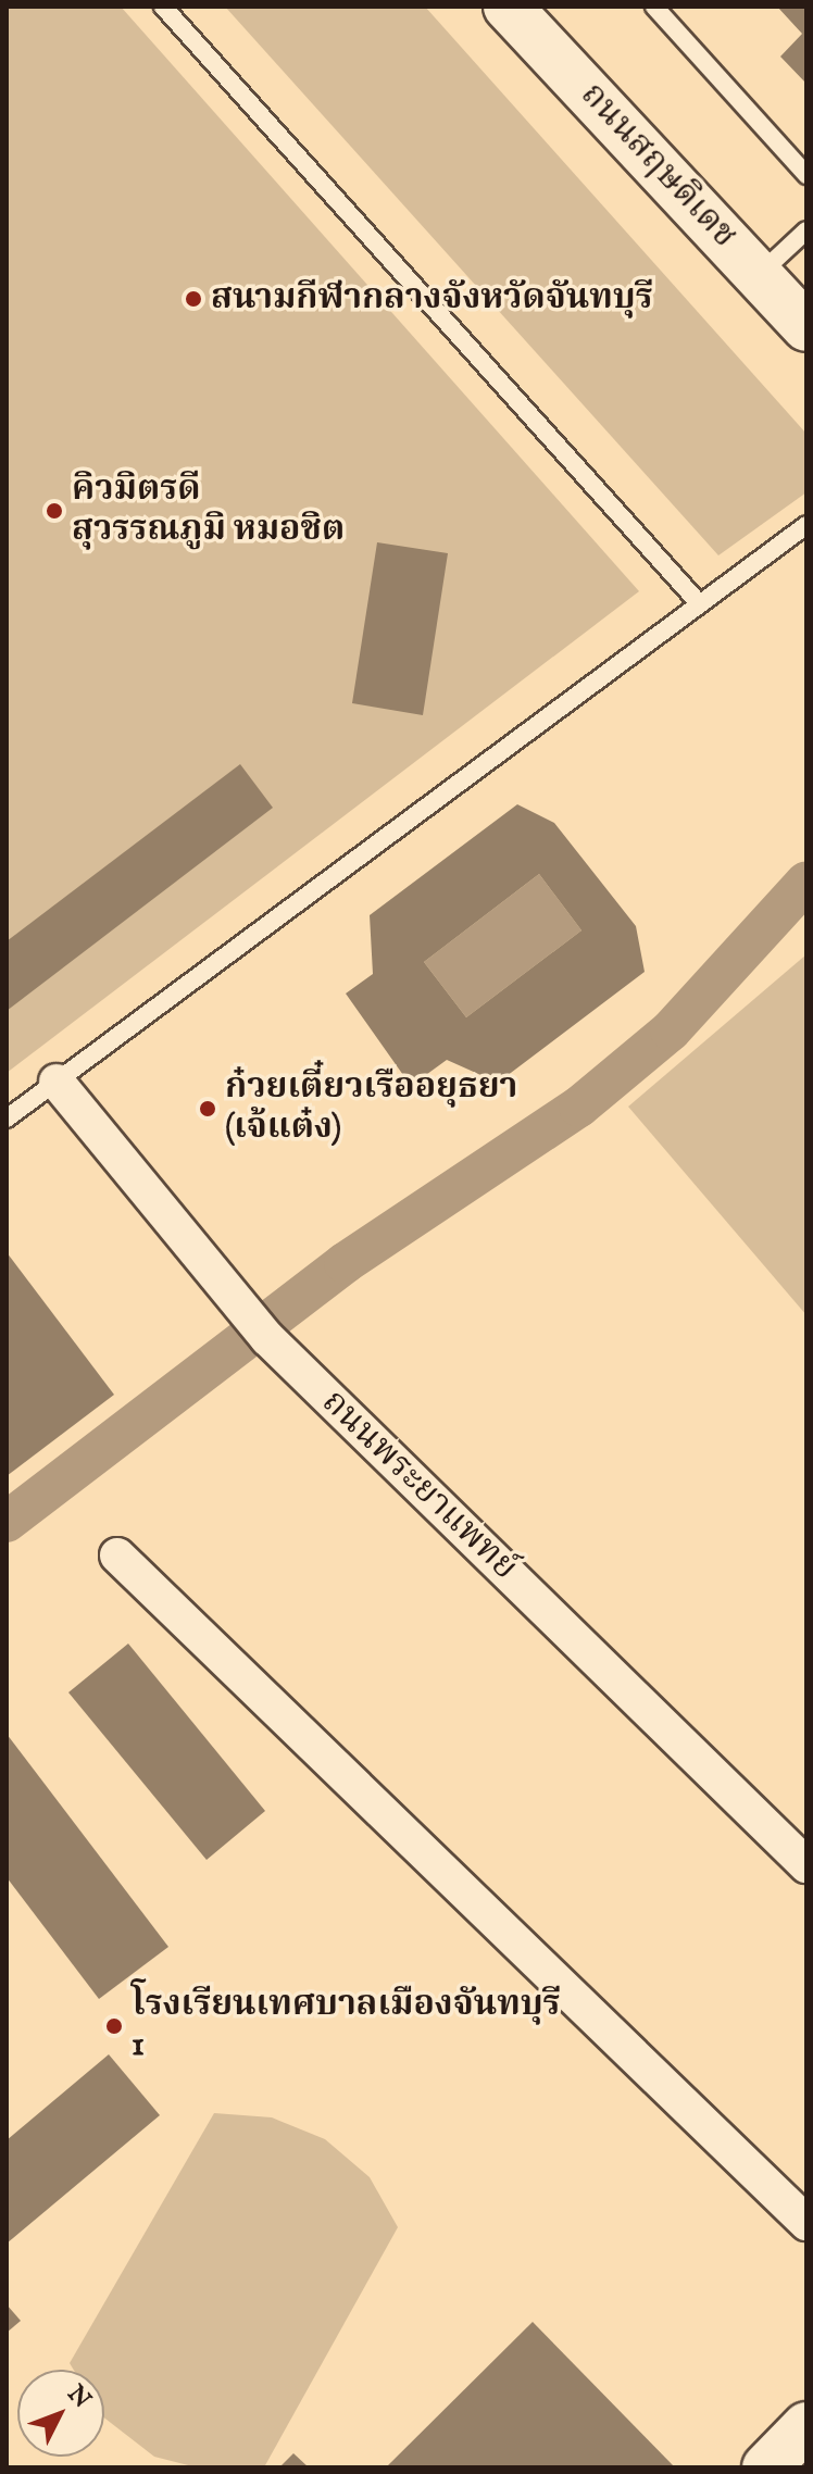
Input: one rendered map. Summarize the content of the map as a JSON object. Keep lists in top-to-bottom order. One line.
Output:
{"streets":{"street":["ถนนสฤษดิเดช","ถนนพระยาแพทย์"]},"places":["สนามกีฬากลางจังหวัดจันทบุรี","คิวมิตรดี สุวรรณภูมิ หมอชิต","ก๋วยเตี๋ยวเรืออยุธยา (เจ้แต๋ง)","โรงเรียนเทศบาลเมืองจันทบุรี 1"],"north":"top right"}
